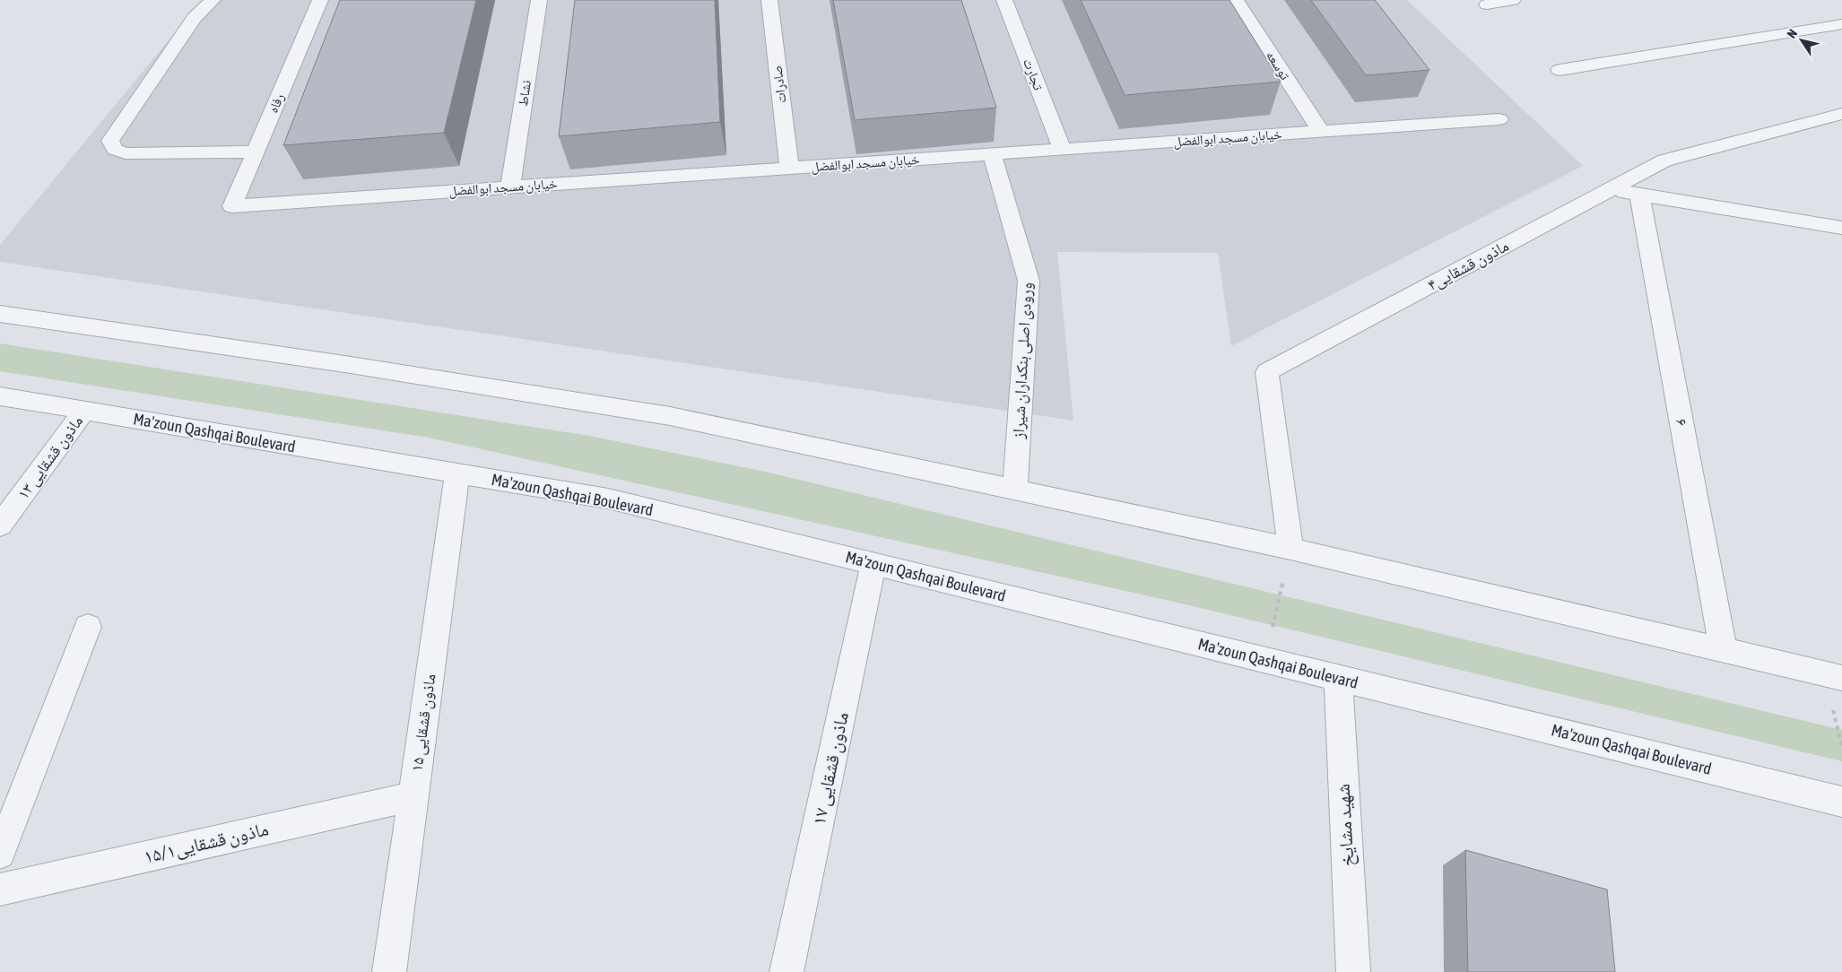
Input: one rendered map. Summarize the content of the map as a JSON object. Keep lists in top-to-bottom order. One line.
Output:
{"streets":{"street":["توسعه","تجارت","صادرات","نشاط","رفاه","خیابان مسجد ابوالفضل","۴ماذون قشقایی","ورودی اصلی بنکداران شیراز","۶","Ma'zoun Qashqai Boulevard","ماذون قشقایی ۱۳","ماذون قشقایی ۱۵","ماذون قشقایی ۱۷","شهید مشایخ","۱۵/۱ماذون قشقایی"]},"crossings":[["توسعه","خیابان مسجد ابوالفضل"],["تجارت","خیابان مسجد ابوالفضل"],["صادرات","خیابان مسجد ابوالفضل"],["نشاط","خیابان مسجد ابوالفضل"],["رفاه","خیابان مسجد ابوالفضل"],["خیابان مسجد ابوالفضل","ورودی اصلی بنکداران شیراز"],["Ma'zoun Qashqai Boulevard","ماذون قشقایی ۱۳"],["Ma'zoun Qashqai Boulevard","ماذون قشقایی ۱۵"],["Ma'zoun Qashqai Boulevard","ماذون قشقایی ۱۷"],["Ma'zoun Qashqai Boulevard","شهید مشایخ"],["ماذون قشقایی ۱۵","۱۵/۱ماذون قشقایی"]],"north":"top left"}
